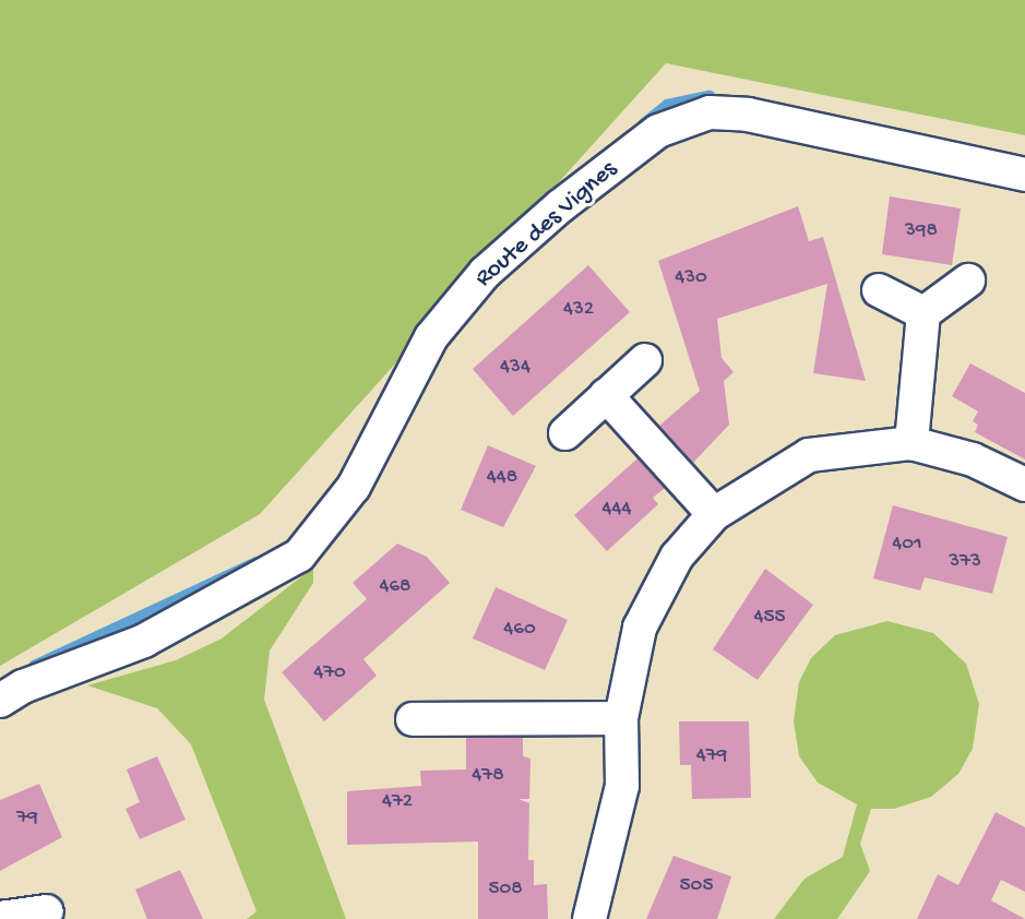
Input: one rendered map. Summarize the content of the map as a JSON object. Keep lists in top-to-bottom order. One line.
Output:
{"streets":{"street":["Route des Vignes"]},"house_numbers":["398","430","432","434","448","444","401","373","468","455","460","470","479","478","472","79","505","508"]}
